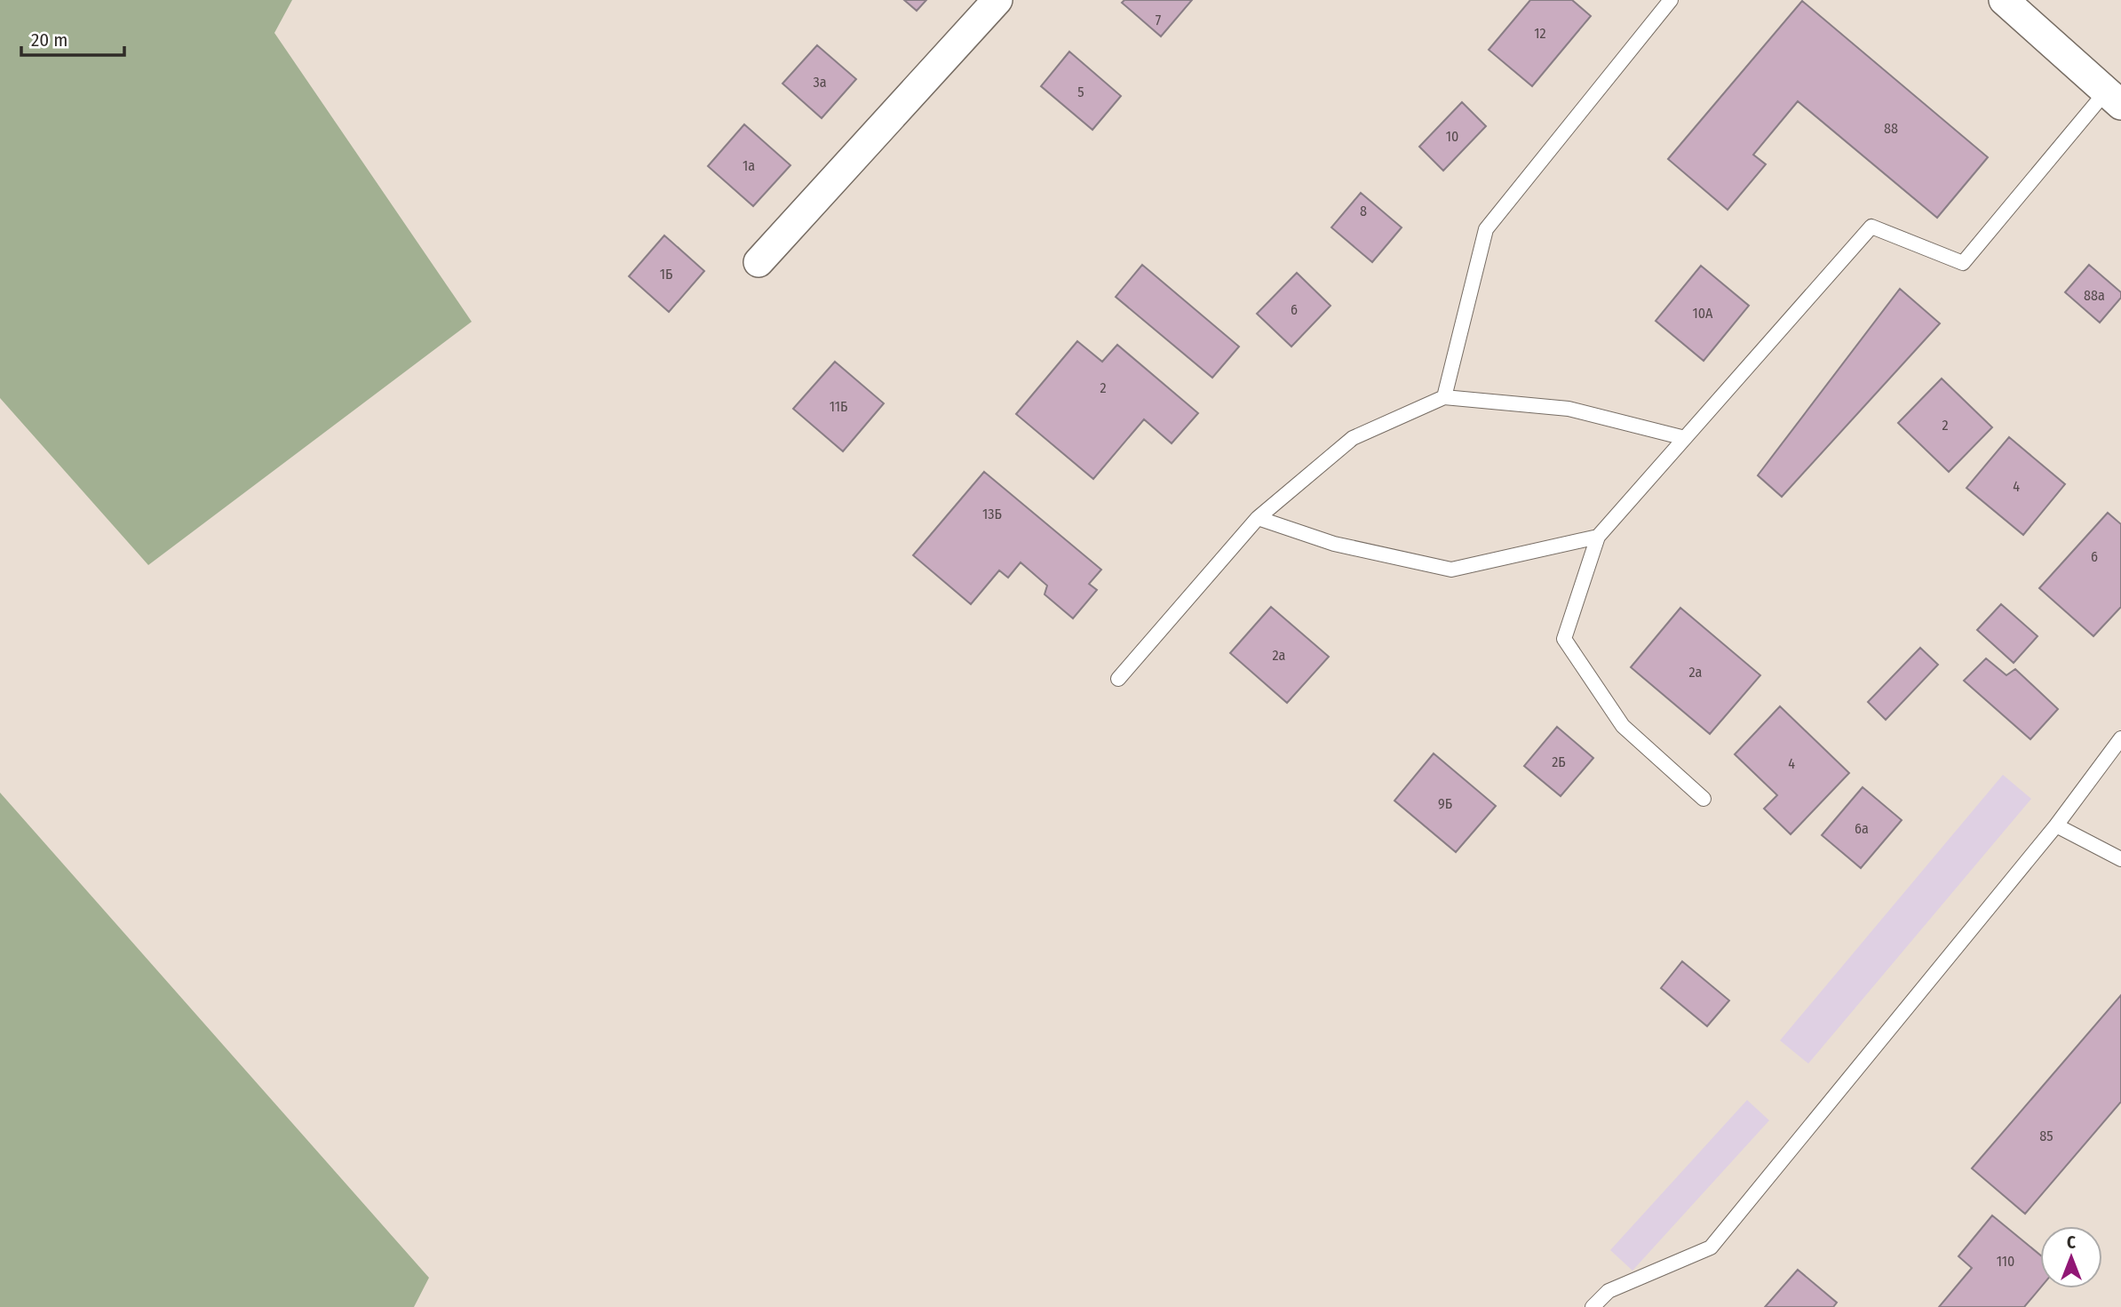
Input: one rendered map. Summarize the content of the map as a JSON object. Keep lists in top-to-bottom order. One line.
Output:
{"house_numbers":["7","12","3а","5","88","10","1а","8","1Б","88а","6","10А","2","11Б","2","4","13Б","6","2а","2а","2Б","4","9Б","6а","85","110"],"scale_bar":"20 m","north":"top"}
